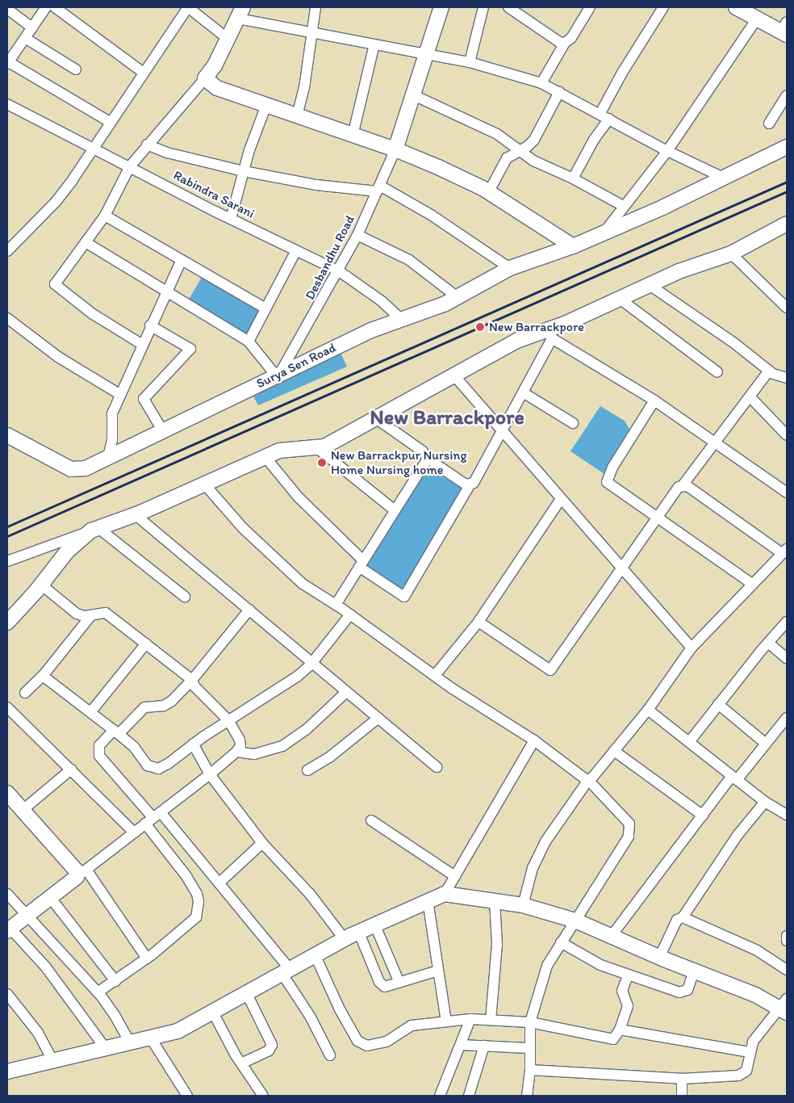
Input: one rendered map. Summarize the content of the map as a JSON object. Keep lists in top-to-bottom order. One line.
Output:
{"streets":{"street":["Rabindra Sarani","Desbandhu Road","Surya Sen Road"]},"crossings":[["Rabindra Sarani","Desbandhu Road"],["Rabindra Sarani","Surya Sen Road"],["Desbandhu Road","Surya Sen Road"]],"districts":["New Barrackpore"],"places":["New Barrackpore","New Barrackpur Nursing Home Nursing home"]}
